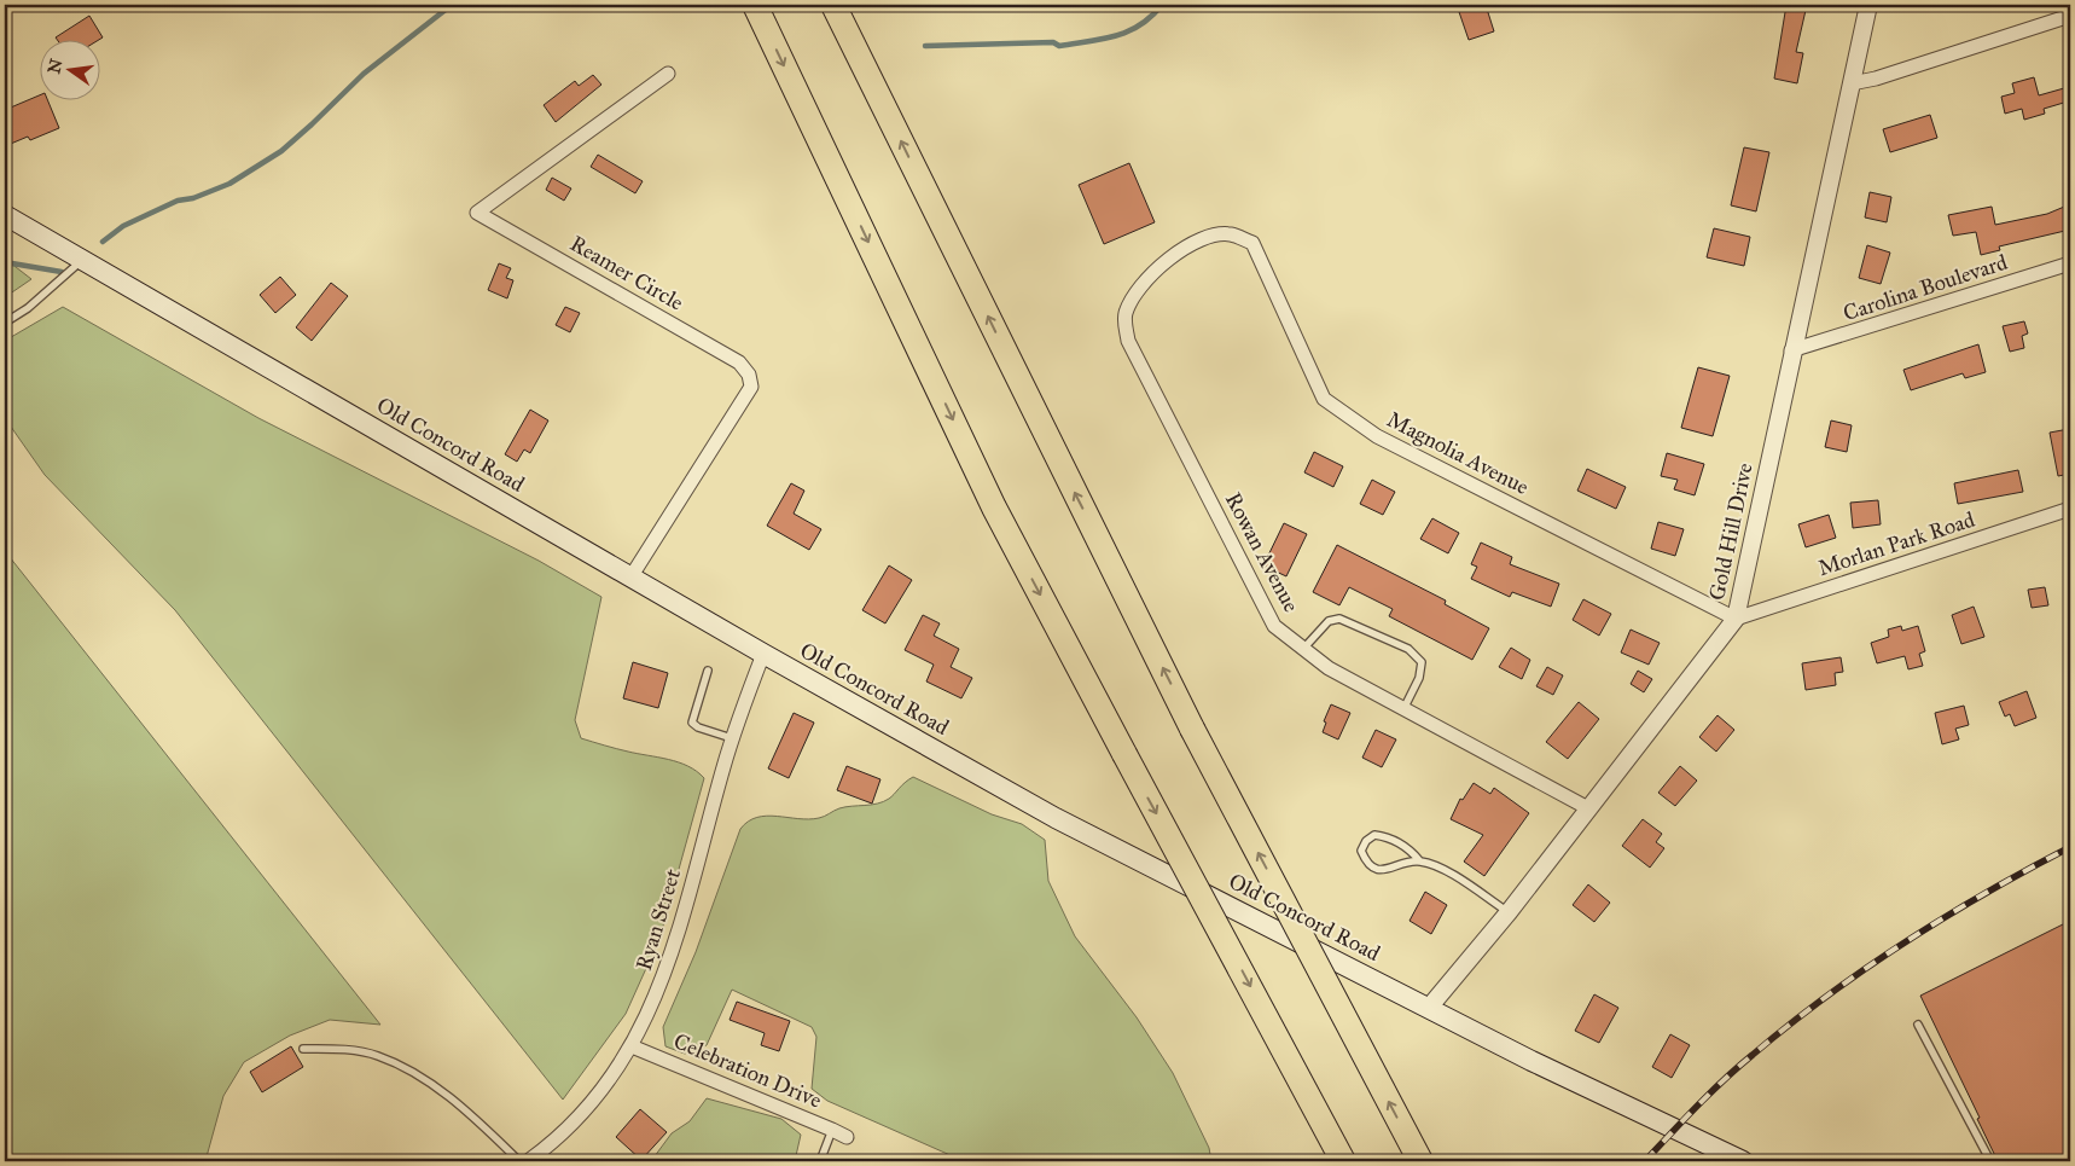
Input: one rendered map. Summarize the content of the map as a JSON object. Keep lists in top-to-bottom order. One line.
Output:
{"streets":{"main road":["Old Concord Road"],"street":["Reamer Circle","Carolina Boulevard","Magnolia Avenue","Gold Hill Drive","Morlan Park Road","Rowan Avenue","Ryan Street","Celebration Drive"]},"crossings":[["Reamer Circle","Old Concord Road"],["Carolina Boulevard","Gold Hill Drive"],["Old Concord Road","Gold Hill Drive"],["Old Concord Road","Ryan Street"],["Magnolia Avenue","Gold Hill Drive"],["Magnolia Avenue","Morlan Park Road"],["Magnolia Avenue","Rowan Avenue"],["Gold Hill Drive","Morlan Park Road"],["Gold Hill Drive","Rowan Avenue"],["Ryan Street","Celebration Drive"]],"north":"left"}
